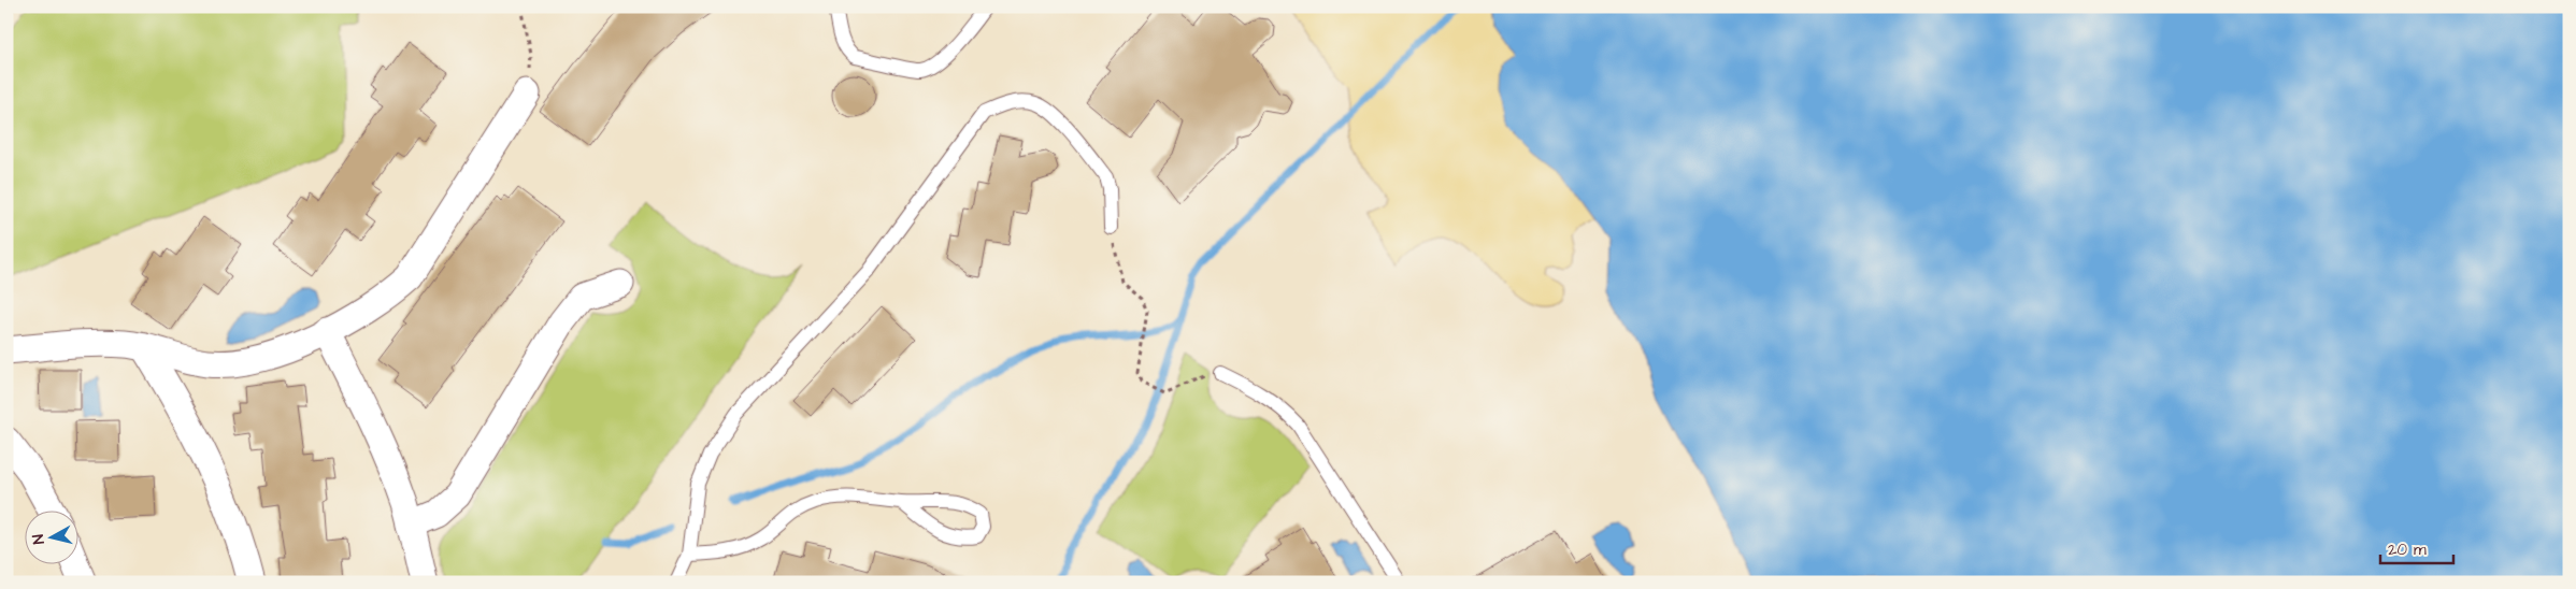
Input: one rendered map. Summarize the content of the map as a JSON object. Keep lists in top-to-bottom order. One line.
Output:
{"scale_bar":"20 m","north":"left"}
